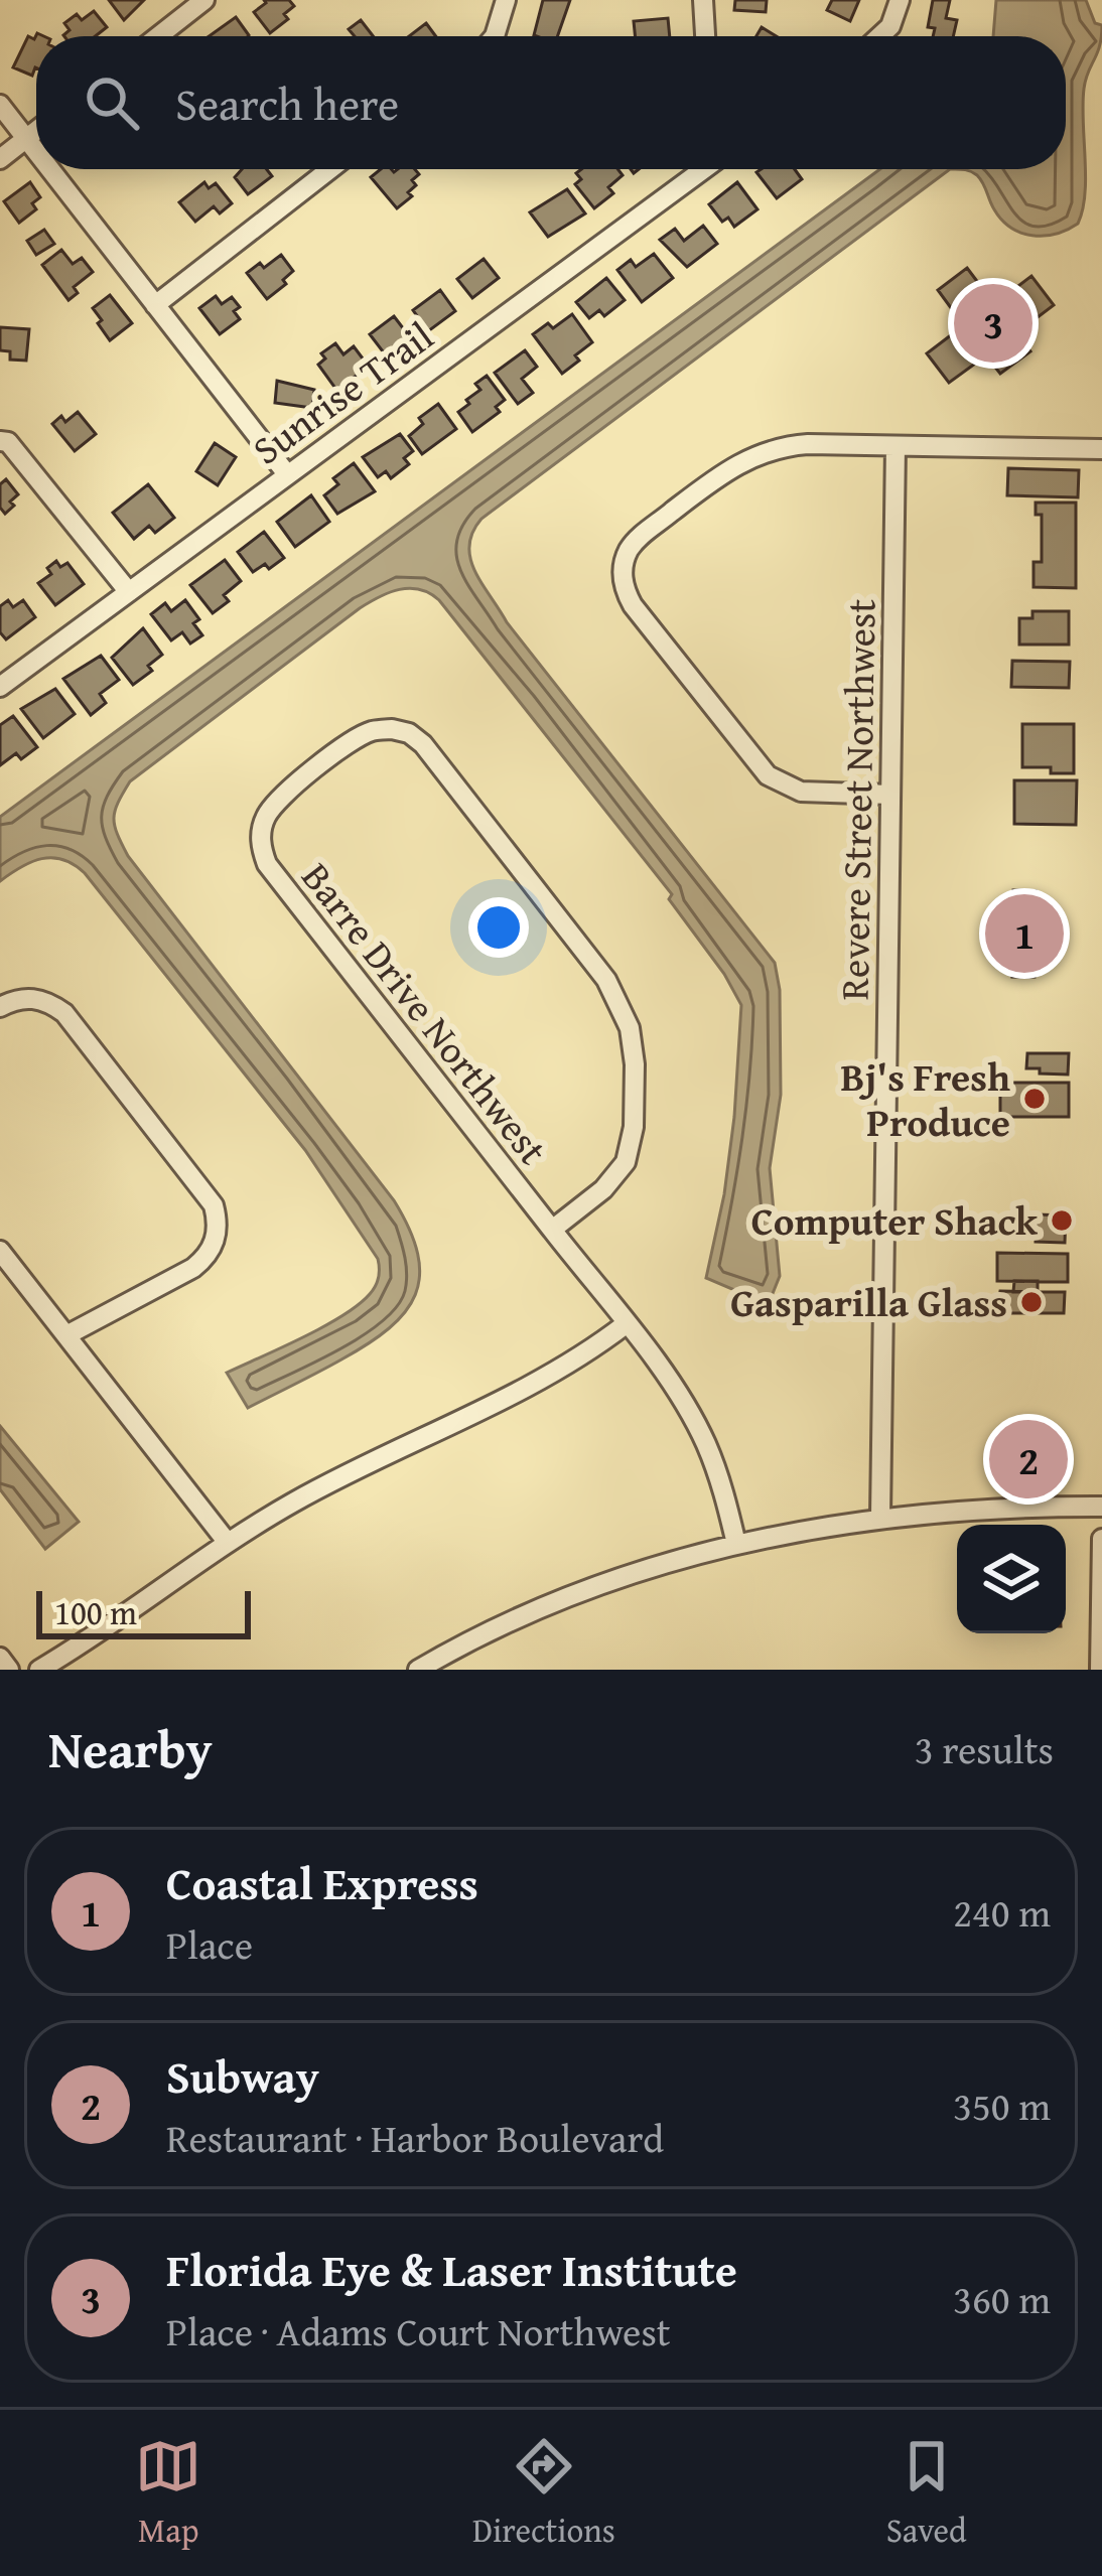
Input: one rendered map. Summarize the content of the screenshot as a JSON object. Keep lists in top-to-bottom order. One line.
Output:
{"streets":{"street":["Sunrise Trail","Revere Street Northwest","Barre Drive Northwest"]},"places":["Bj's Fresh Produce","Computer Shack","Gasparilla Glass"],"scale_bar":"100 m","page":{"search":"Search here","pins":["3","1","2"],"scale":"100 m","heading":["Nearby","3 results"],"list":[{"mark":"1","name":"Coastal Express","note":"Place","value":"240 m"},{"mark":"2","name":"Subway","note":"Restaurant · Harbor Boulevard","value":"350 m"},{"mark":"3","name":"Florida Eye & Laser Institute","note":"Place · Adams Court Northwest","value":"360 m"}],"nav":["Map","Directions","Saved"]}}
